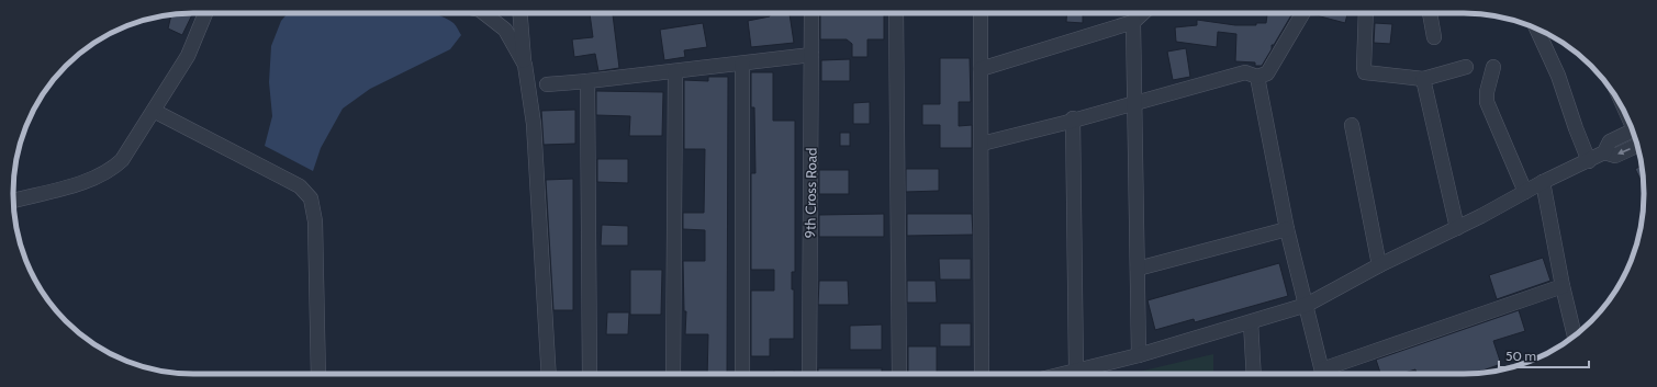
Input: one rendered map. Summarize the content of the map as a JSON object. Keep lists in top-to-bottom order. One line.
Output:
{"streets":{"street":["9th Cross Road"]},"scale_bar":"50 m"}
